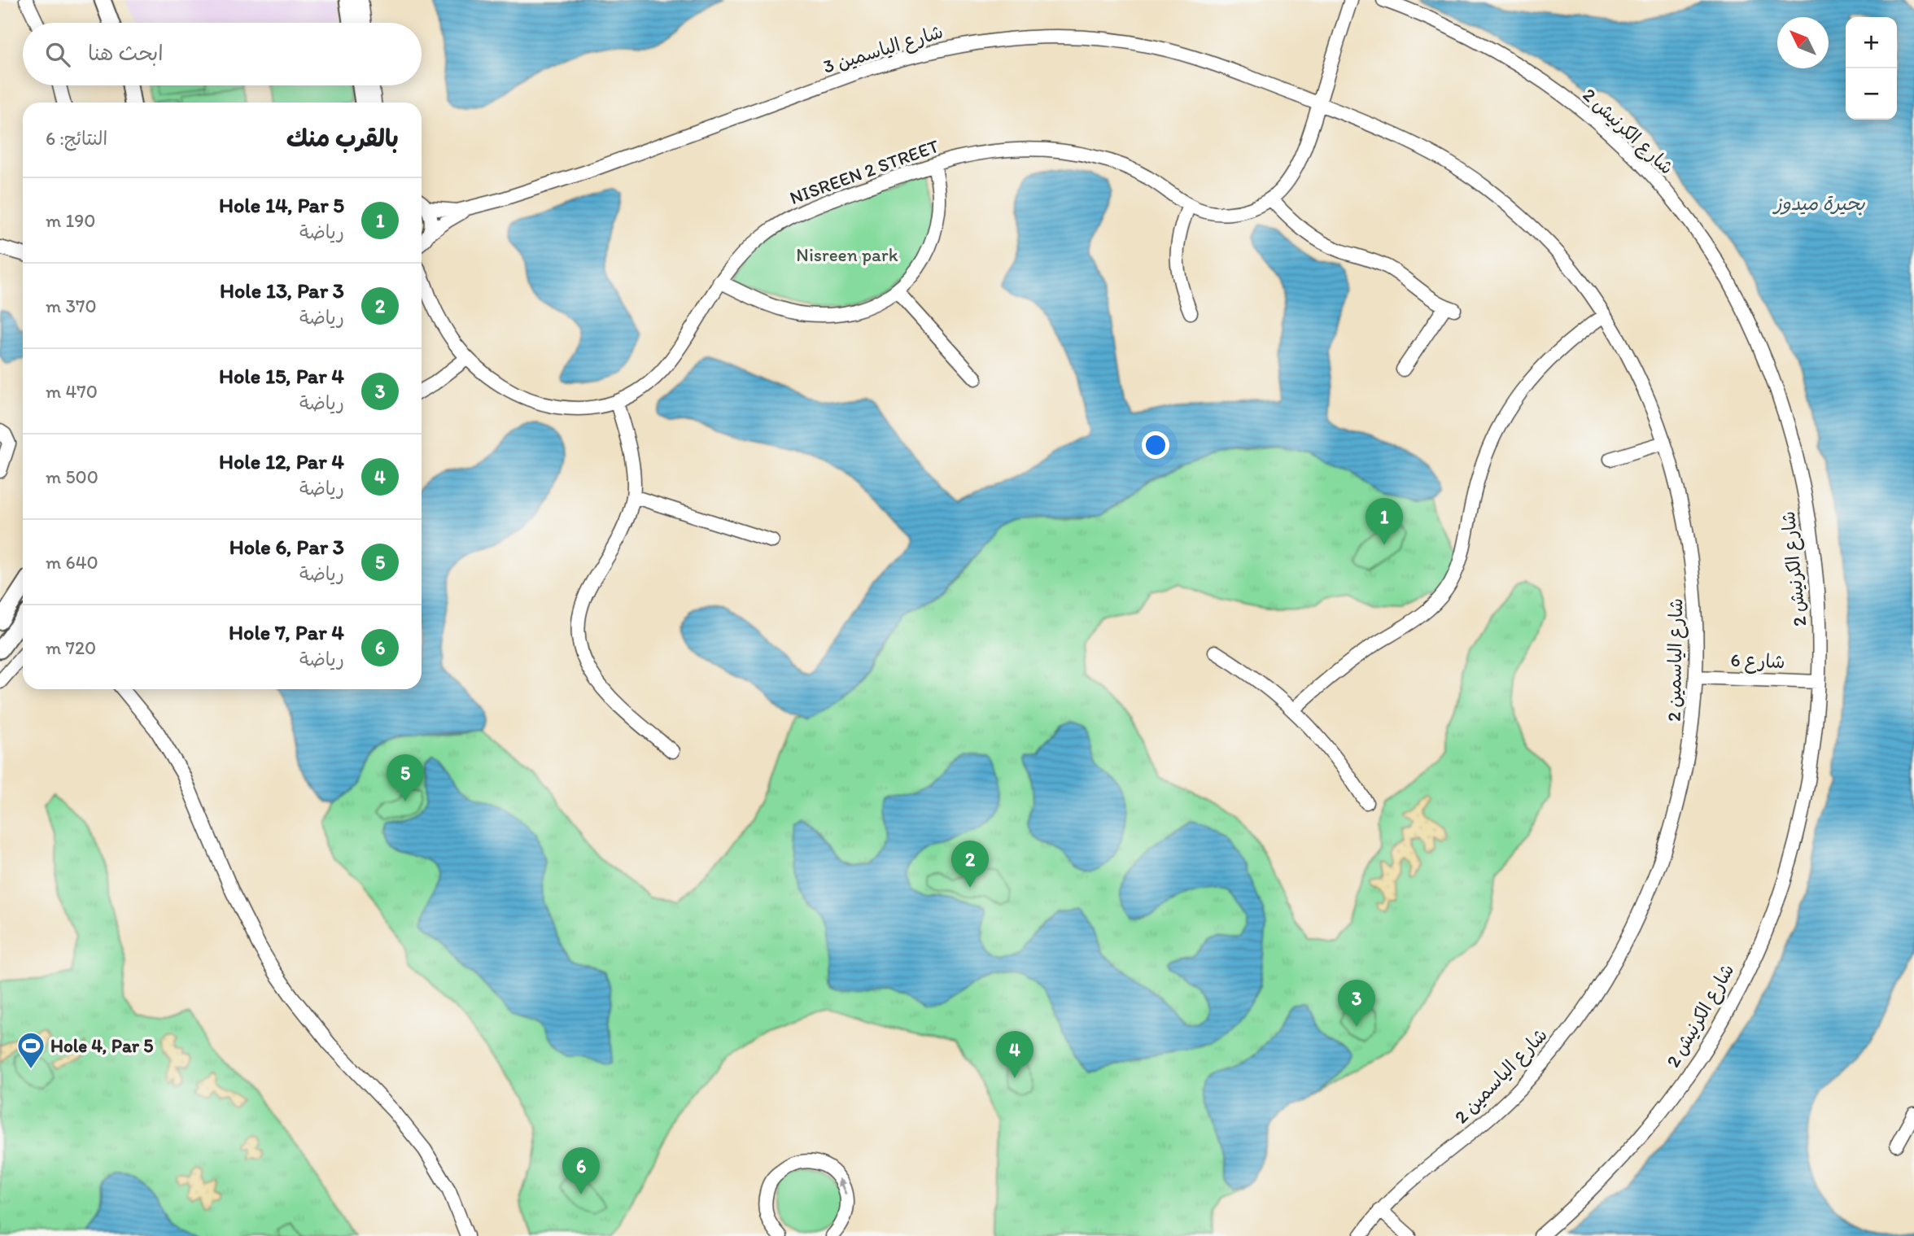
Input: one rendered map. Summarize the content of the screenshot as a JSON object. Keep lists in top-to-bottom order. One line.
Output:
{"streets":{"street":["شارع الياسمين 3","شارع الكرنيش 2","NISREEN 2 STREET","شارع الياسمين 2","شارع 6"]},"crossings":[["شارع الياسمين 3","NISREEN 2 STREET"],["شارع الياسمين 3","شارع الياسمين 2"],["شارع الكرنيش 2","شارع 6"],["NISREEN 2 STREET","شارع الياسمين 2"],["شارع الياسمين 2","شارع 6"]],"water":["بحيرة ميدوز"],"parks":["Nisreen park"],"places":{"sports":["Hole 4, Par 5"]},"north":"top left","page":{"map_buttons":["+","−"],"search":"ابحث هنا","heading":["بالقرب منك","النتائج: 6"],"list":[{"mark":"1","name":"Hole 14, Par 5","note":"رياضة","value":"190 m"},{"mark":"2","name":"Hole 13, Par 3","note":"رياضة","value":"370 m"},{"mark":"3","name":"Hole 15, Par 4","note":"رياضة","value":"470 m"},{"mark":"4","name":"Hole 12, Par 4","note":"رياضة","value":"500 m"},{"mark":"5","name":"Hole 6, Par 3","note":"رياضة","value":"640 m"},{"mark":"6","name":"Hole 7, Par 4","note":"رياضة","value":"720 m"}],"pins":["1","5","2","3","4","6"]}}
